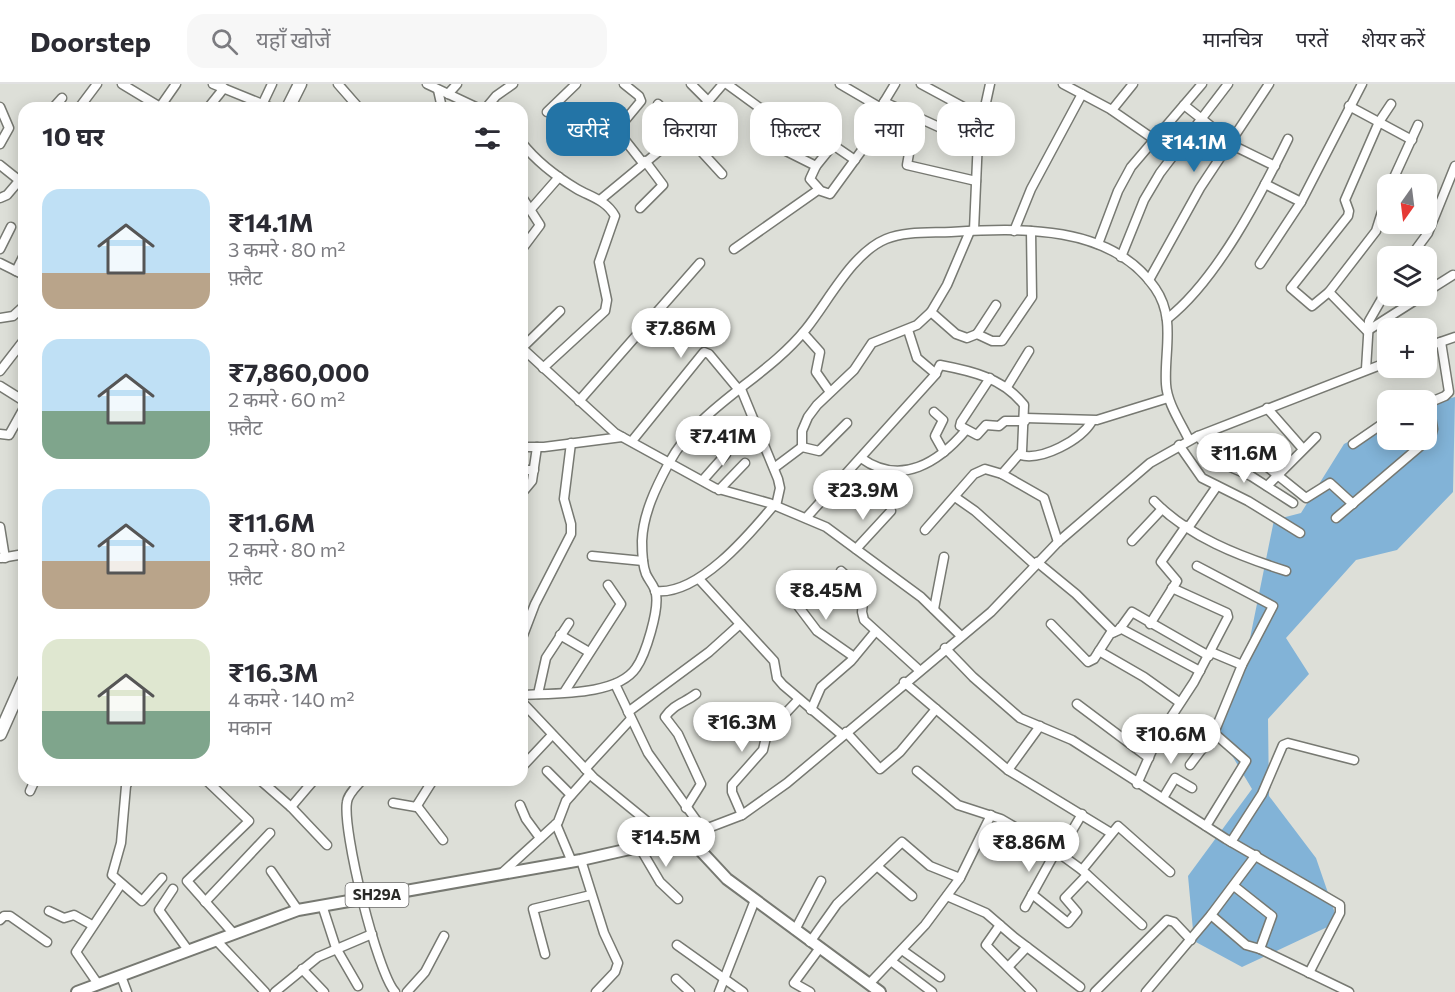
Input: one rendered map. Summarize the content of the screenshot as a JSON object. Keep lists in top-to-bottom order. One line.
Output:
{"streets":{"main road":["SH29A"]},"north":"bottom","page":{"header":"Doorstep","search":"यहाँ खोजें","nav":["मानचित्र","परतें","शेयर करें"],"chip":["खरीदें","किराया","फ़िल्टर","नया","फ़्लैट"],"heading":"10 घर","price":["₹14.1M","₹7.86M","₹7.41M","₹11.6M","₹23.9M","₹8.45M","₹16.3M","₹10.6M","₹14.5M","₹8.86M"],"map_buttons":["+","−"],"list":[{"name":"₹14.1M","note":"3 कमरे · 80 m² · फ़्लैट"},{"name":"₹7,860,000","note":"2 कमरे · 60 m² · फ़्लैट"},{"name":"₹11.6M","note":"2 कमरे · 80 m² · फ़्लैट"},{"name":"₹16.3M","note":"4 कमरे · 140 m² · मकान"}]}}
